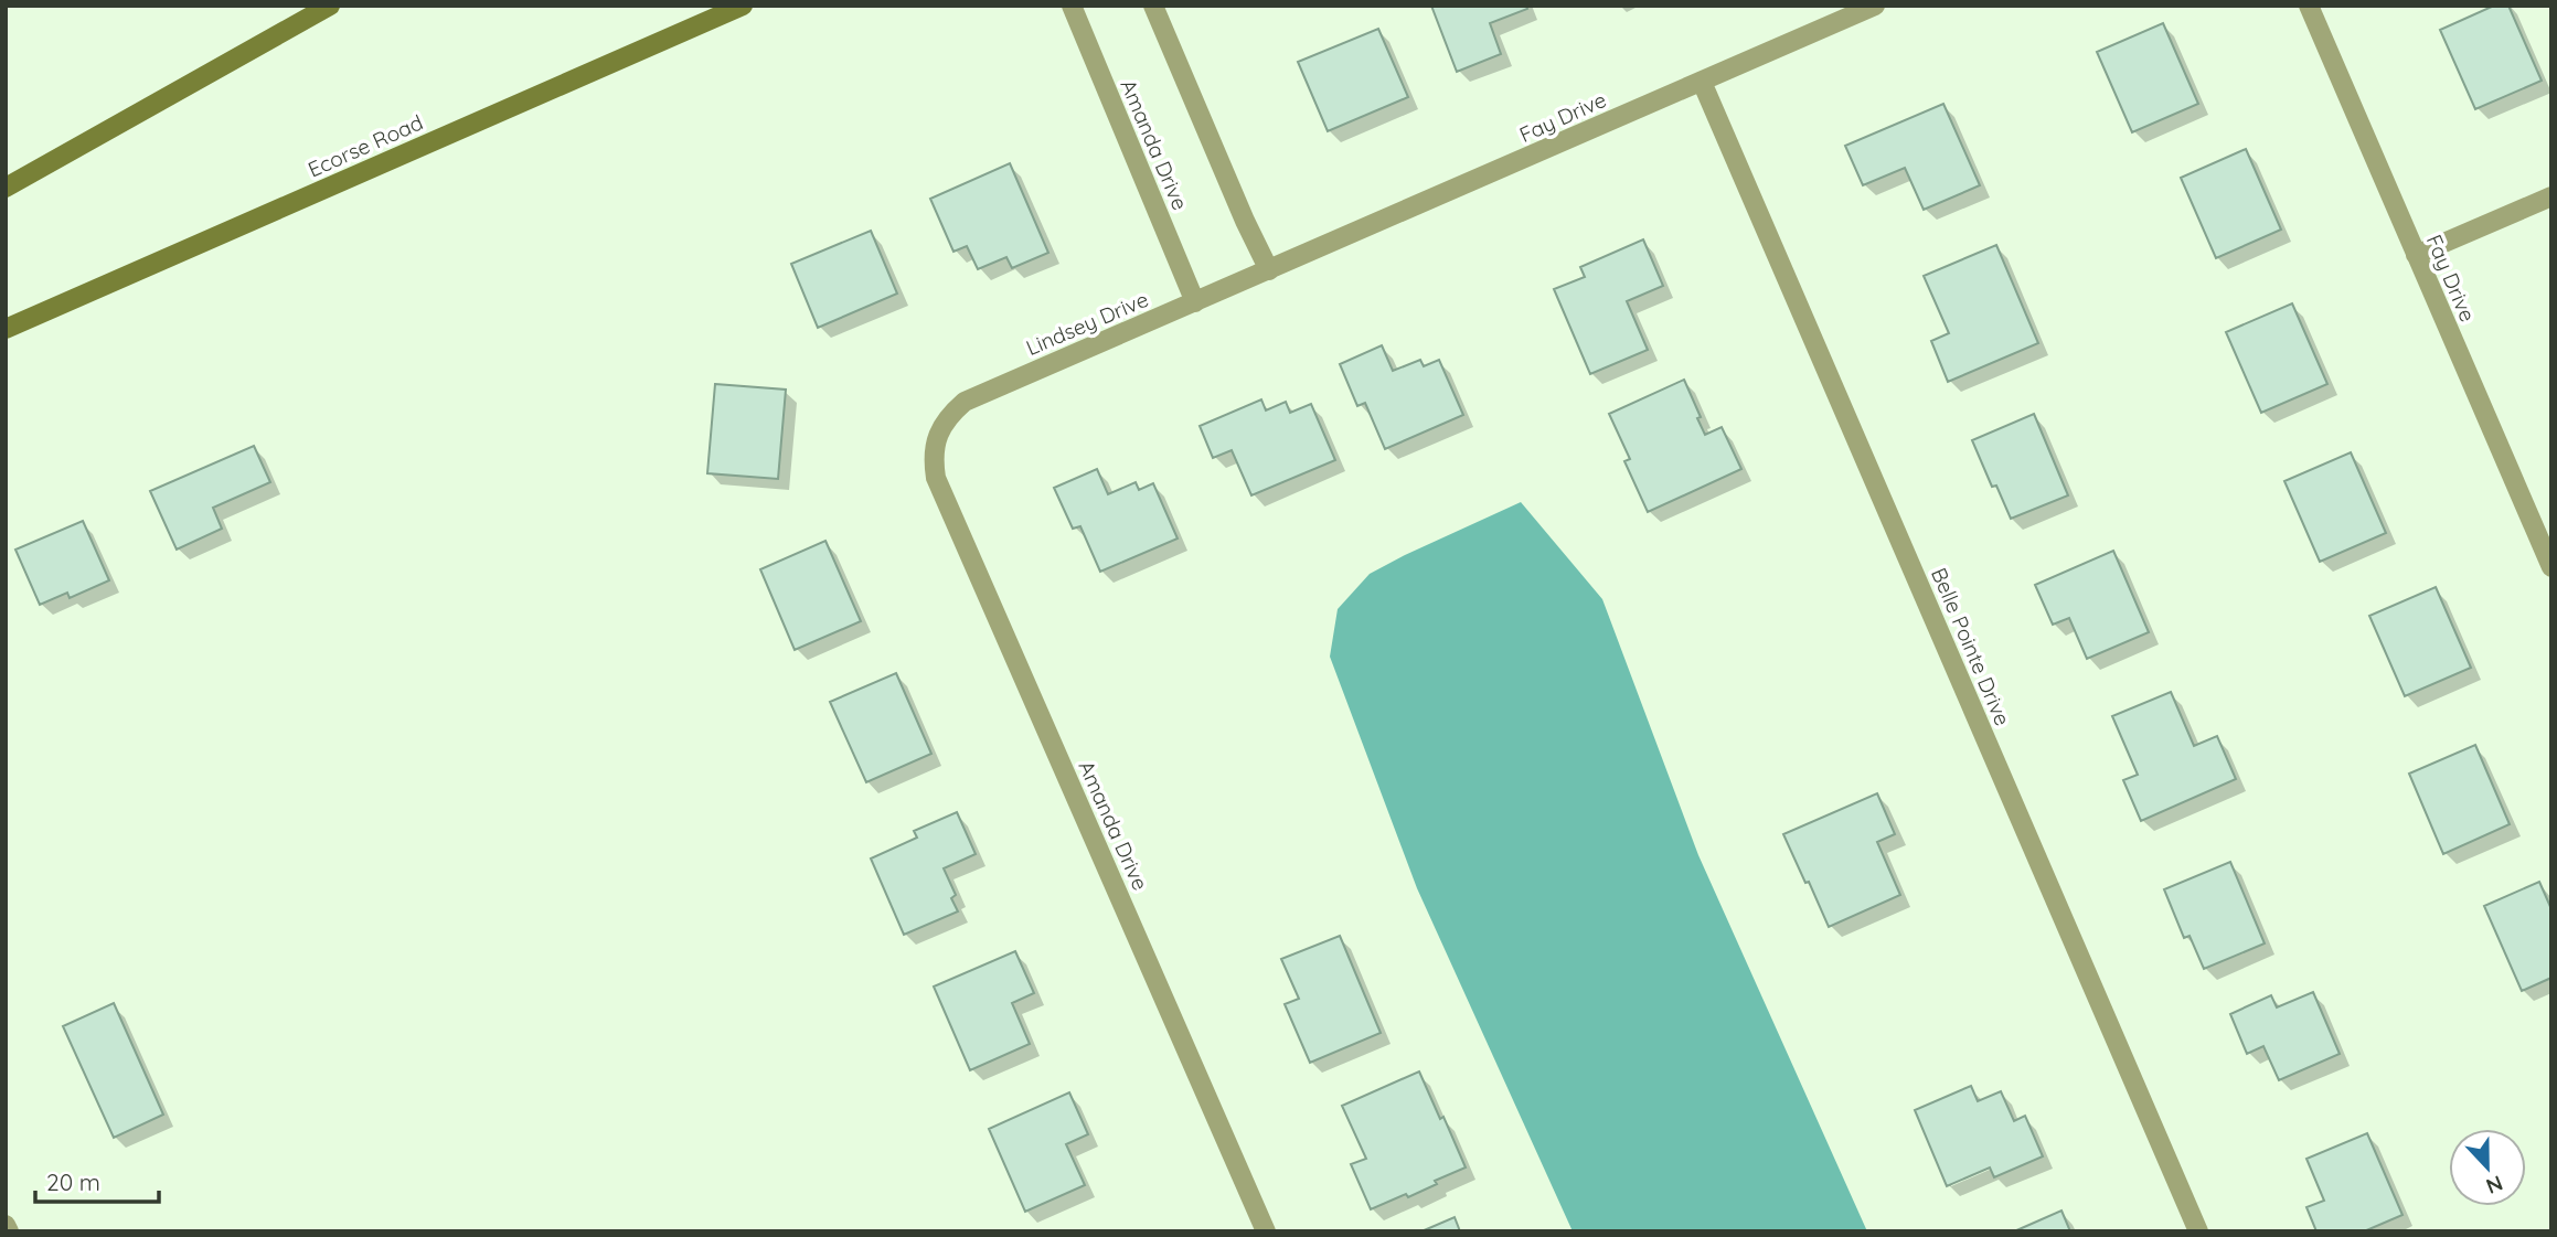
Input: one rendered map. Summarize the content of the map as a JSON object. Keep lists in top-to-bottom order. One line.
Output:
{"streets":{"main road":["Ecorse Road"],"street":["Fay Drive","Amanda Drive","Lindsey Drive","Belle Pointe Drive"]},"crossings":[["Fay Drive","Lindsey Drive"],["Fay Drive","Belle Pointe Drive"],["Amanda Drive","Lindsey Drive"]],"scale_bar":"20 m","north":"bottom"}
